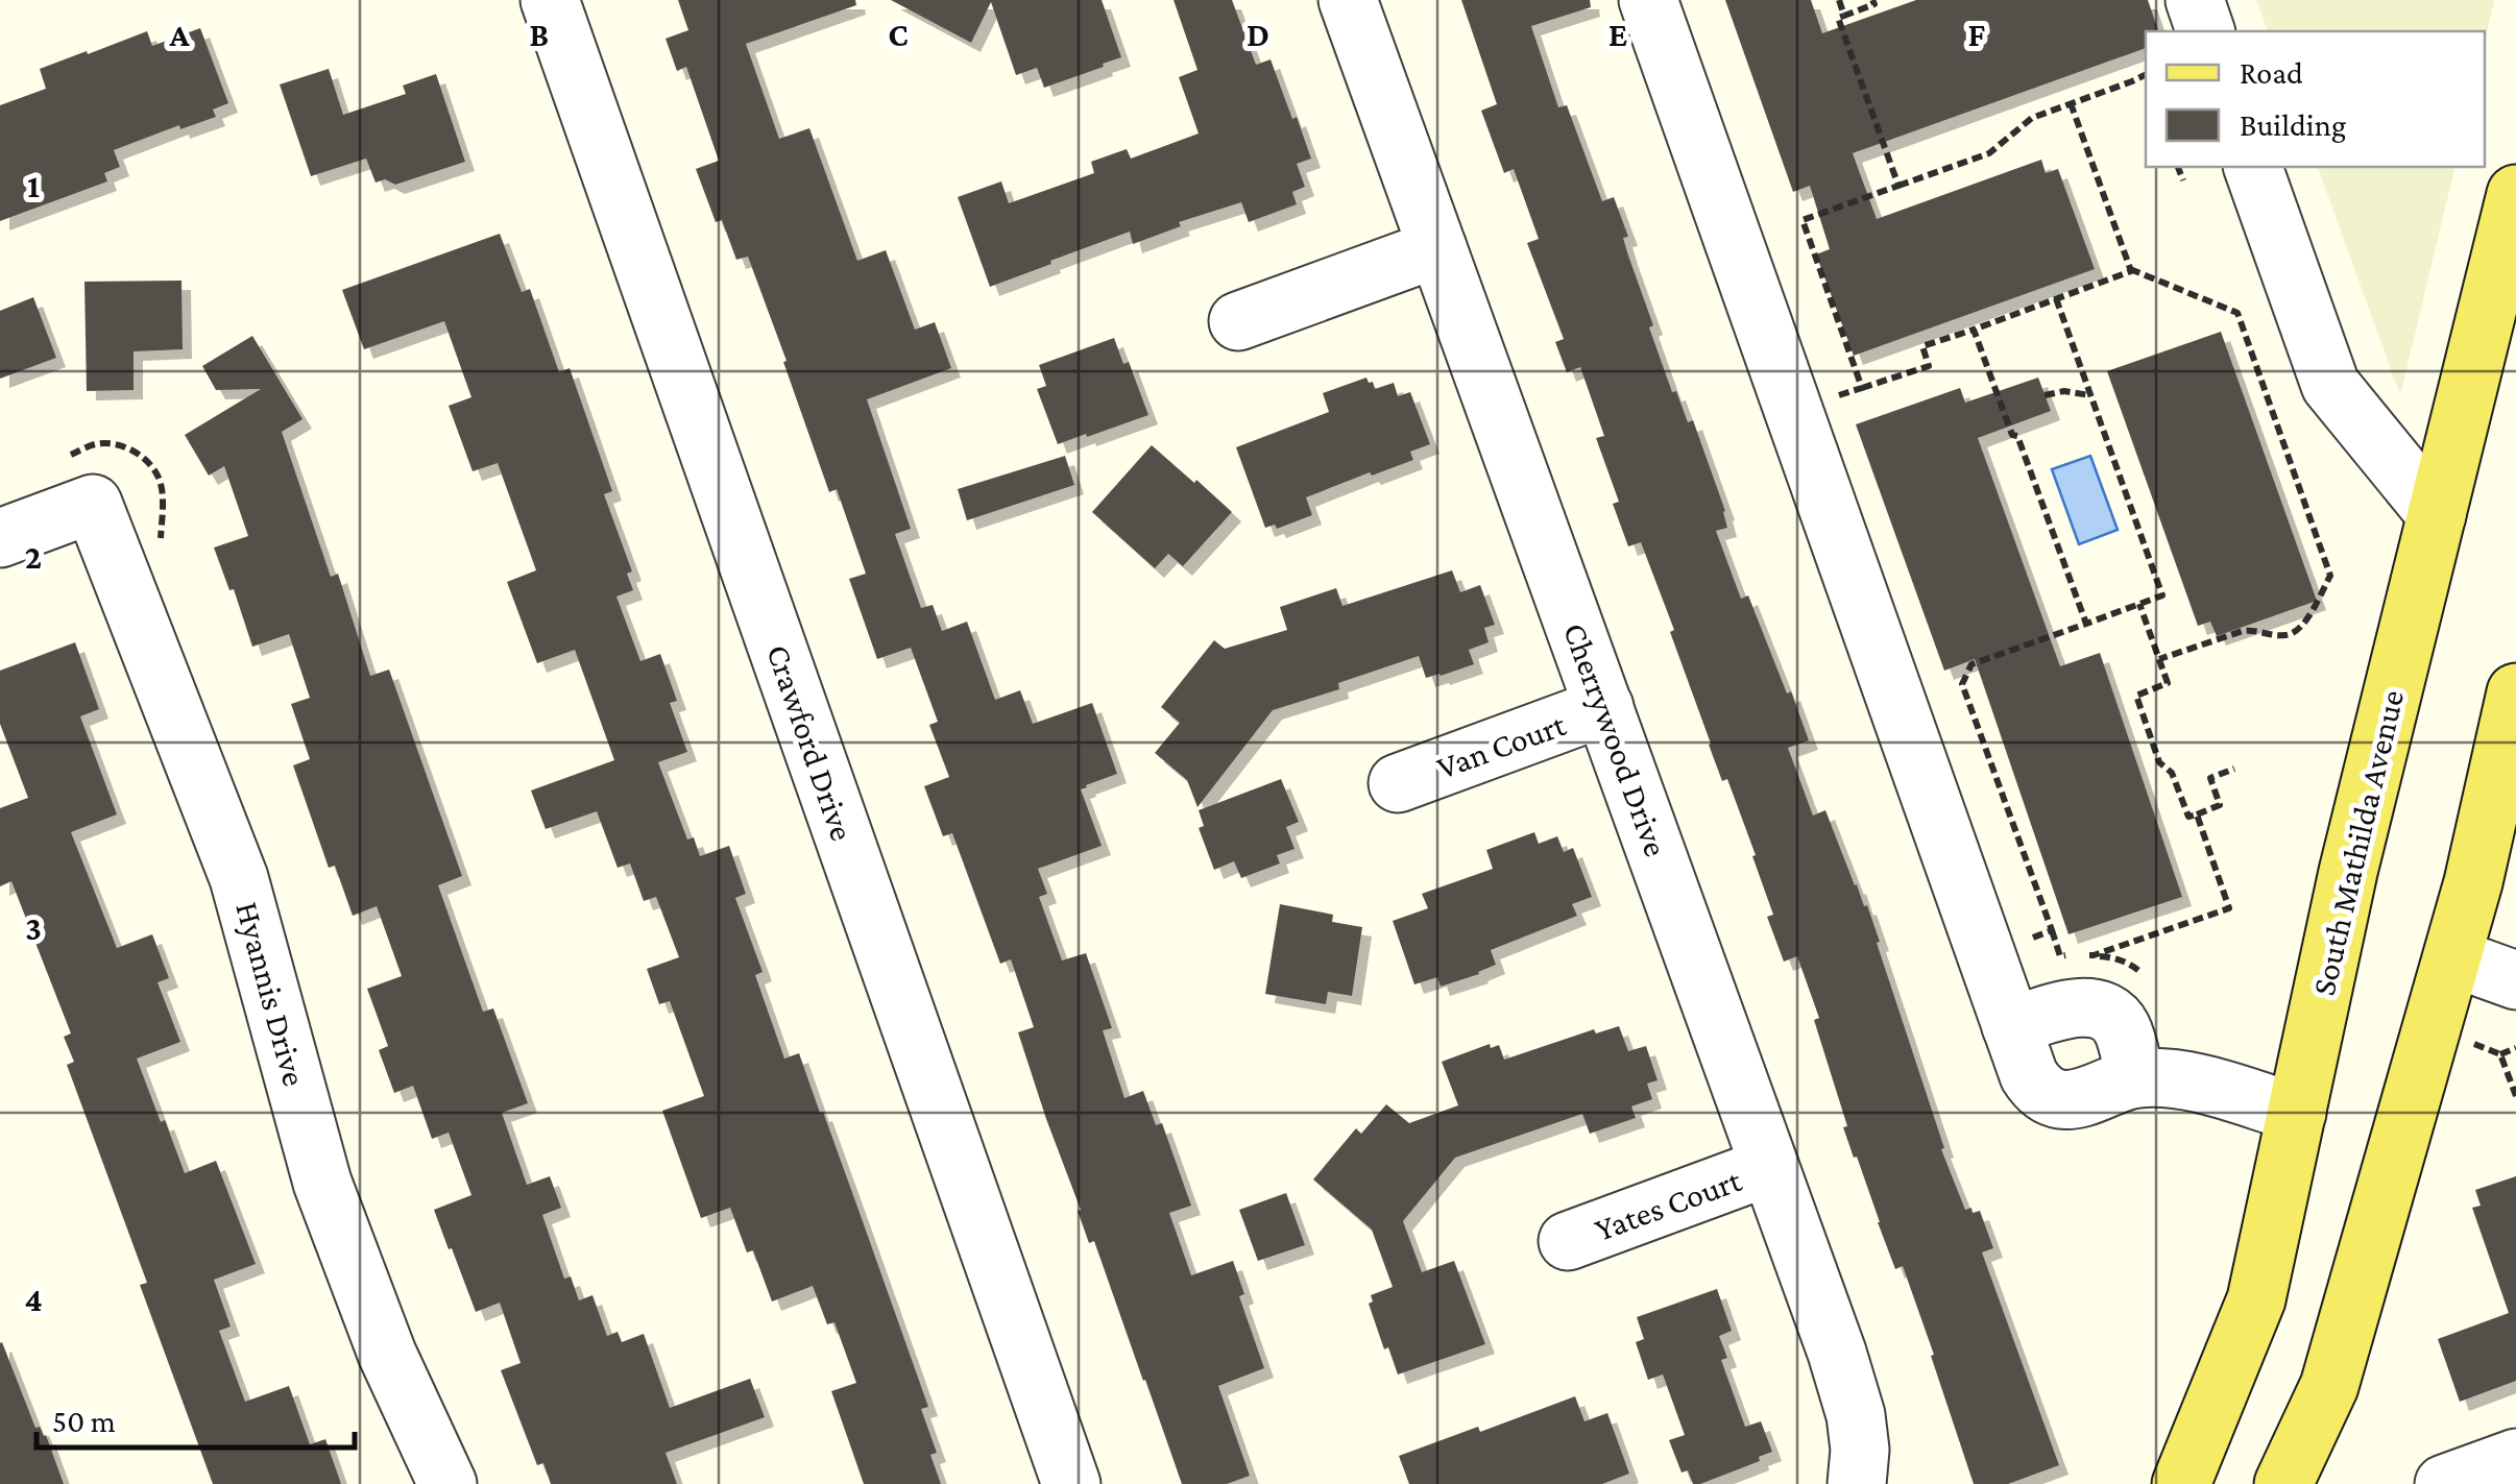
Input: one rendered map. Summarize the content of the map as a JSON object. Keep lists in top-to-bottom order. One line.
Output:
{"streets":{"main road":["South Mathilda Avenue"],"street":["Cherrywood Drive","Crawford Drive","Van Court","Hyannis Drive","Yates Court"]},"crossings":[["Cherrywood Drive","Van Court"],["Cherrywood Drive","Yates Court"]],"legend":["Road","Building"],"scale_bar":"50 m","grid":{"columns":["A","B","C","D","E","F"],"rows":["1","2","3","4"]}}
